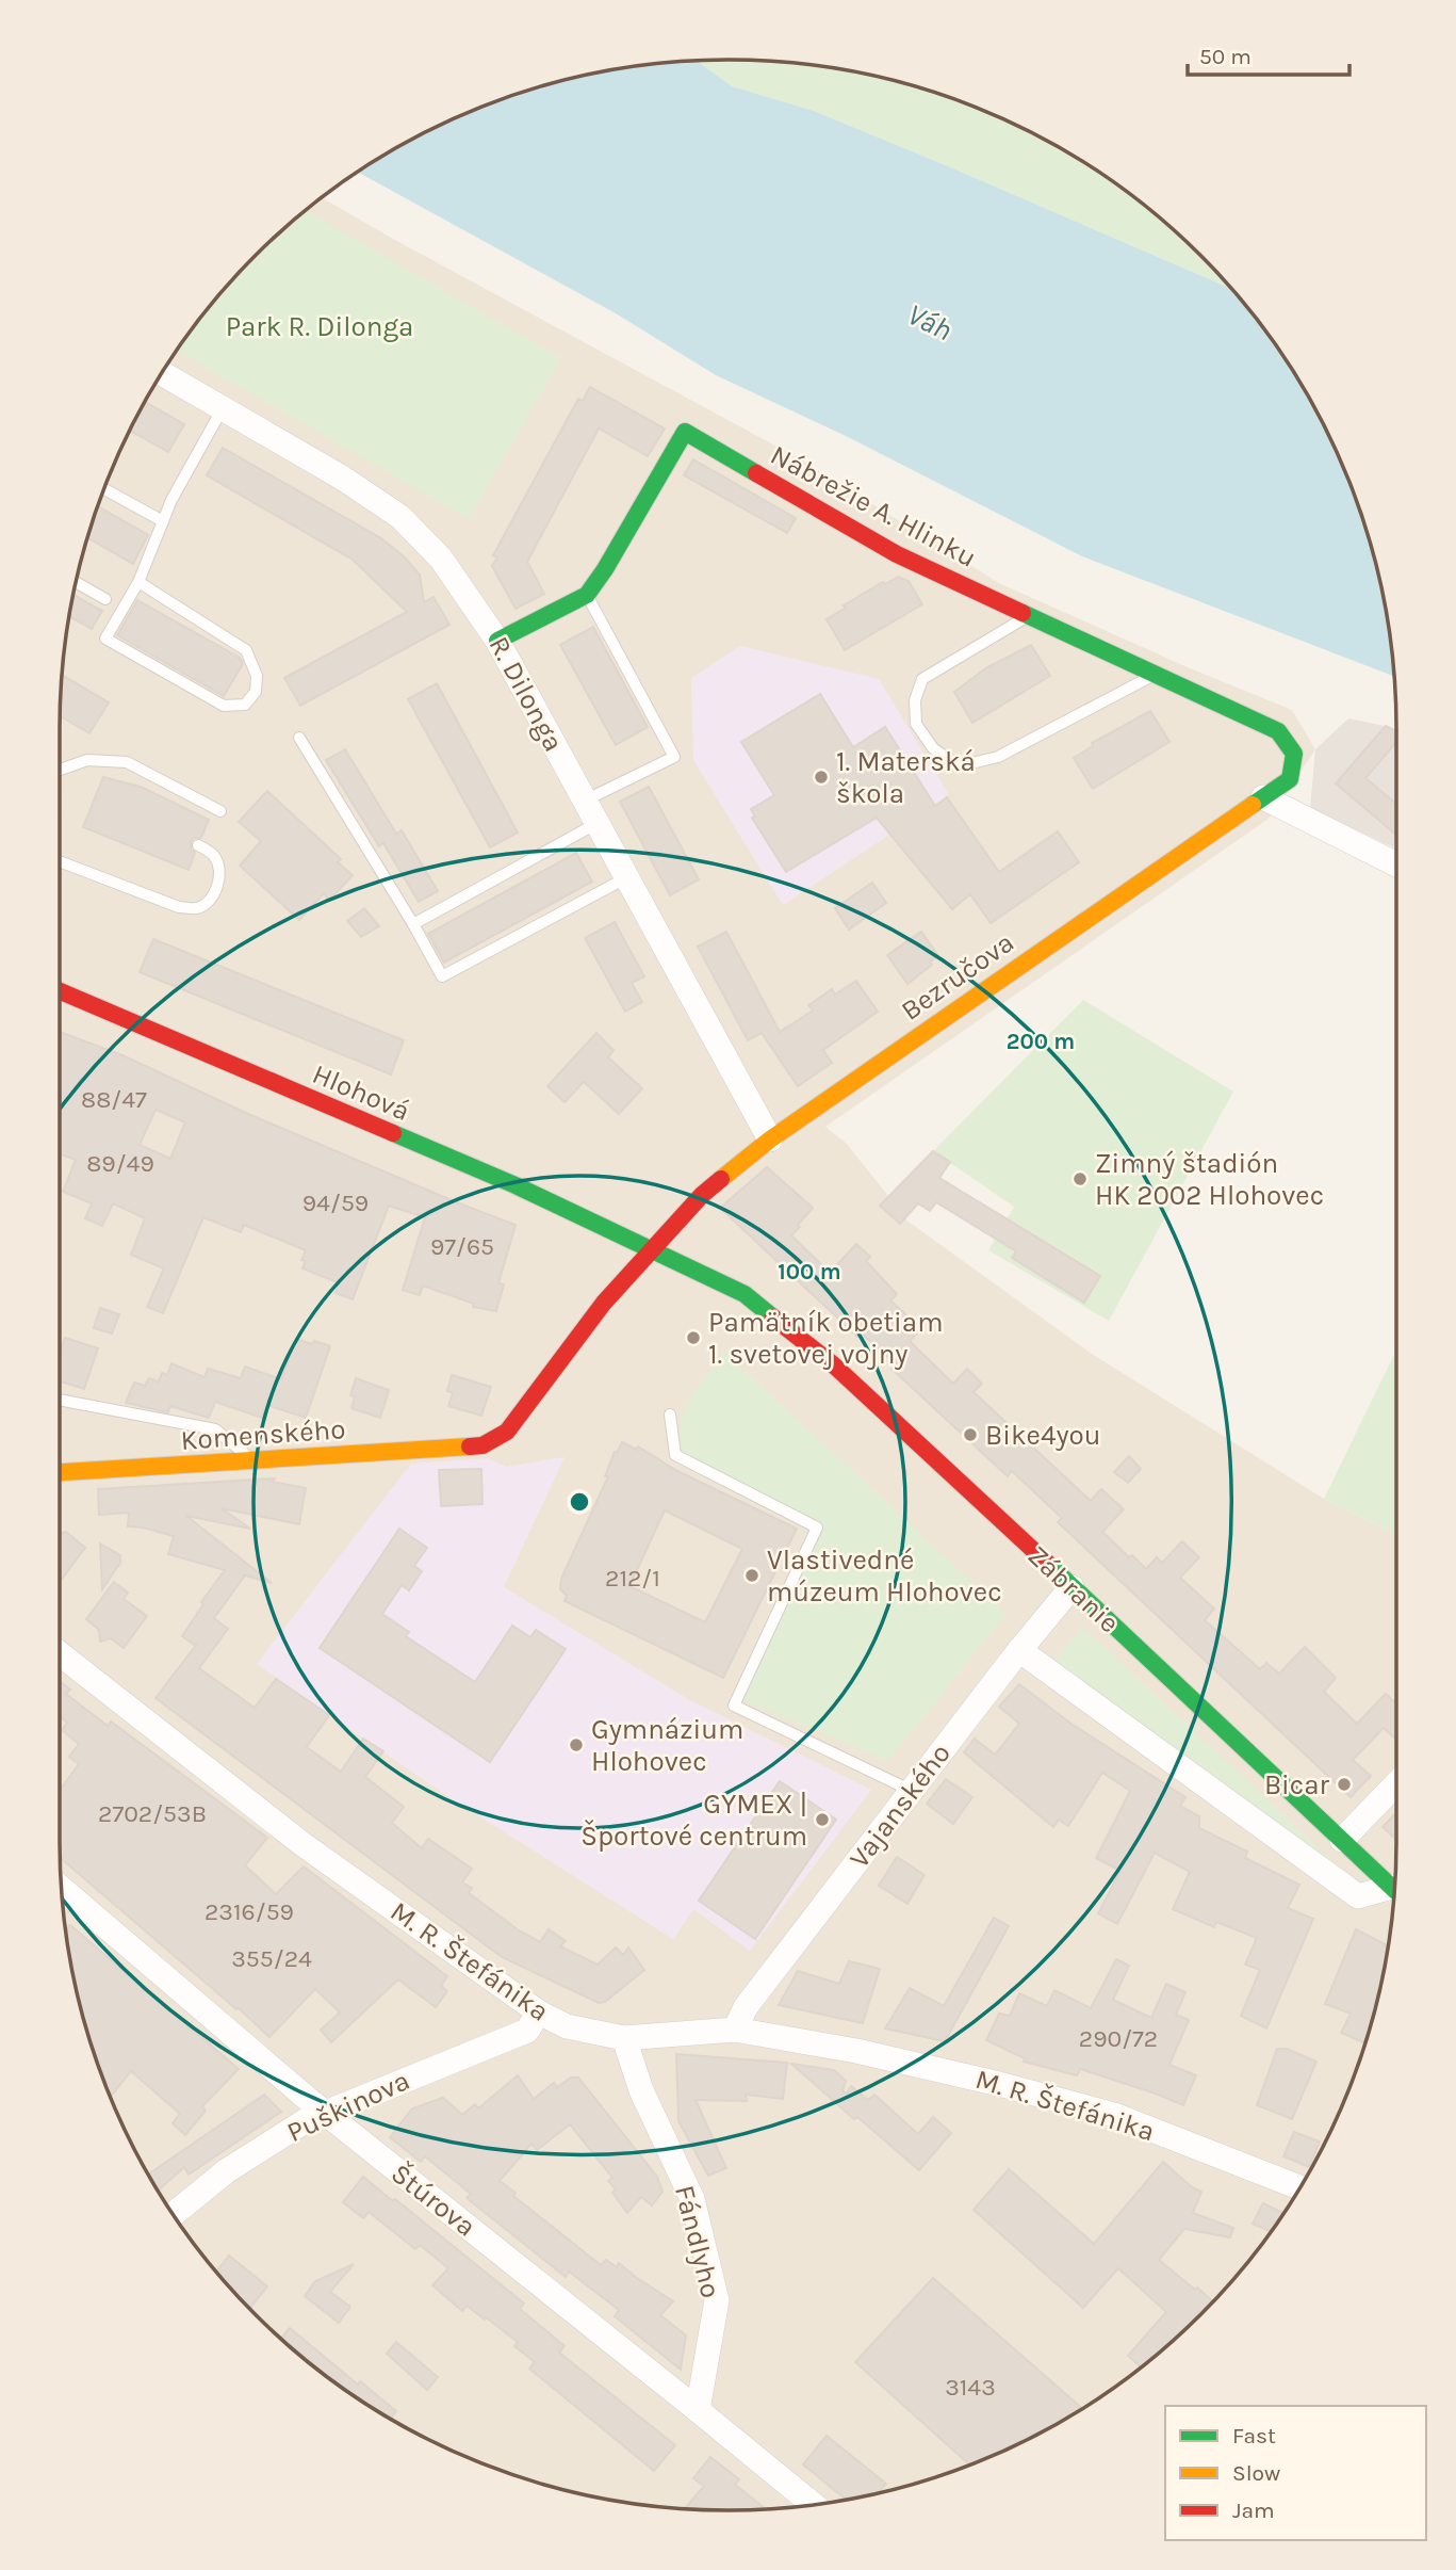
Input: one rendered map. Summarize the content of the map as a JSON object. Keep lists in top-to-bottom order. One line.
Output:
{"streets":{"street":["Nábrežie A. Hlinku","R. Dilonga","Bezručova","Hlohová","Komenského","Zábranie","Vajanského","M. R. Štefánika","Puškinova","Štúrova","Fándlyho"]},"crossings":[["Nábrežie A. Hlinku","R. Dilonga"],["Nábrežie A. Hlinku","Bezručova"],["R. Dilonga","Bezručova"],["Bezručova","Hlohová"],["Bezručova","Komenského"],["Bezručova","Zábranie"],["Hlohová","Zábranie"],["Zábranie","Vajanského"],["Vajanského","M. R. Štefánika"],["M. R. Štefánika","Puškinova"],["M. R. Štefánika","Fándlyho"],["Puškinova","Štúrova"],["Štúrova","Fándlyho"]],"water":["Váh"],"parks":["Park R. Dilonga"],"places":["1. Materská škola","Zimný štadión HK 2002 Hlohovec","Pamätník obetiam 1. svetovej vojny","Bike4you","Vlastivedné múzeum Hlohovec","Gymnázium Hlohovec","Bicar","GYMEX | Športové centrum"],"house_numbers":["88/47","89/49","94/59","97/65","212/1","2702/53B","2316/59","355/24","290/72","3143"],"legend":["Fast","Slow","Jam"],"scale_bar":"50 m","rings":["200 m","100 m"]}
